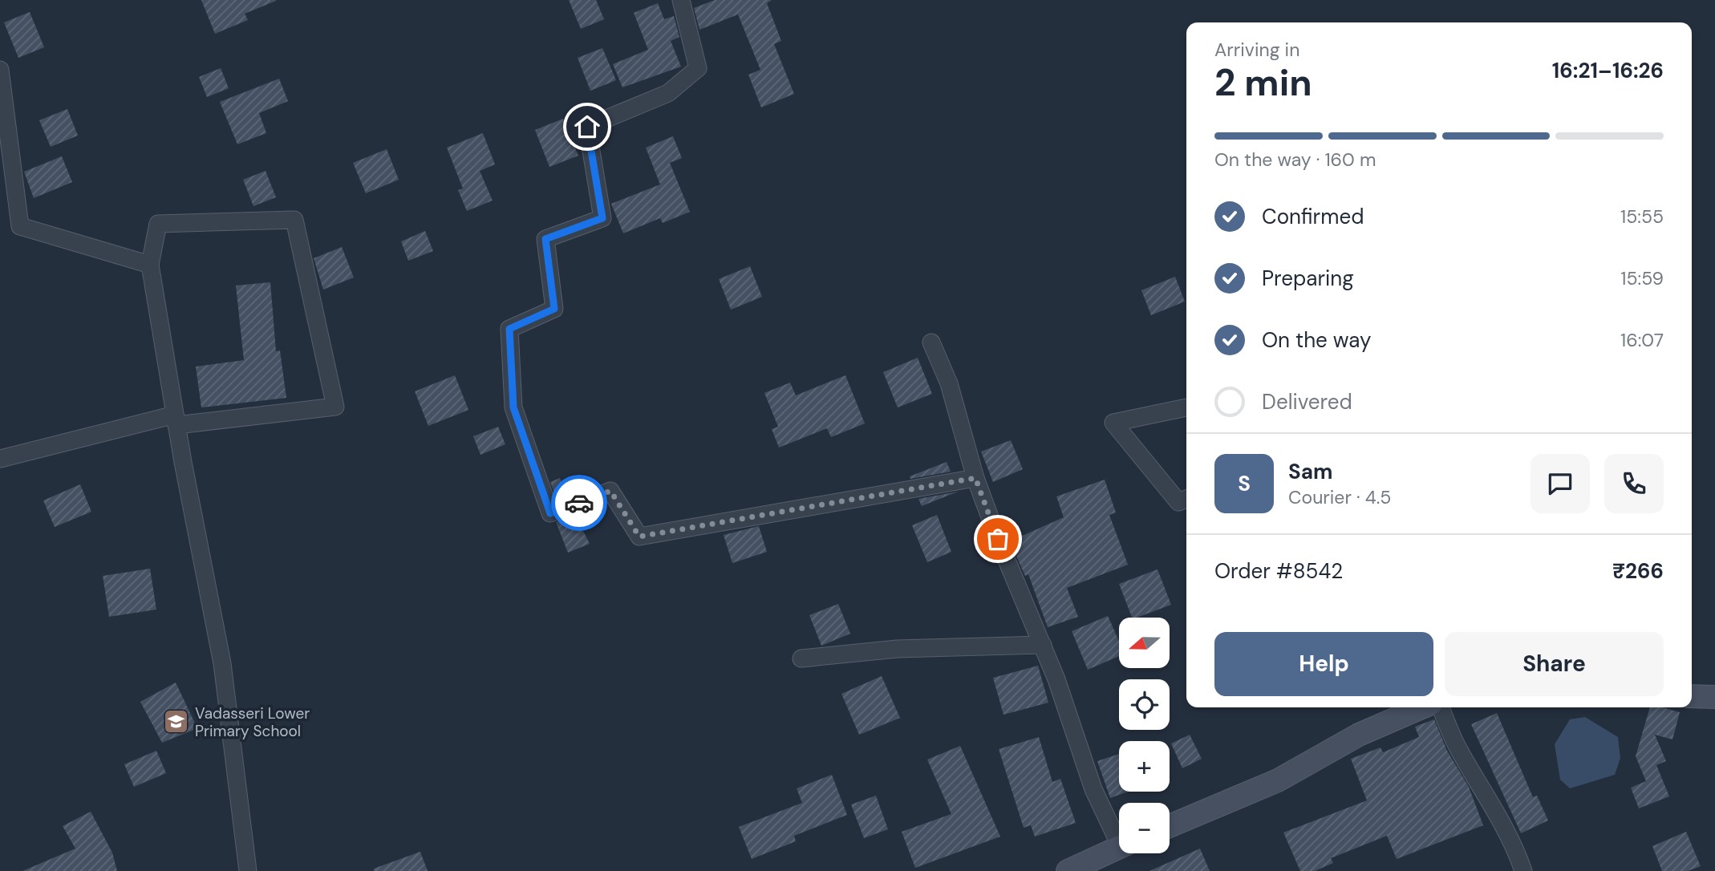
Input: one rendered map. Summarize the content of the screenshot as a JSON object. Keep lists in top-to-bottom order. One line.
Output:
{"places":{"school or university":["Vadasseri Lower Primary School"]},"north":"left","page":{"heading":["2 min","Arriving in","16:21–16:26"],"panel":["Sam","Courier · 4.5","Order #8542","₹266"],"bar":"On the way · 160 m","list":[["Confirmed","15:55"],["Preparing","15:59"],["On the way","16:07"],"Delivered"],"round":"S","map_buttons":["+","−"],"buttons":["Help","Share"]}}
